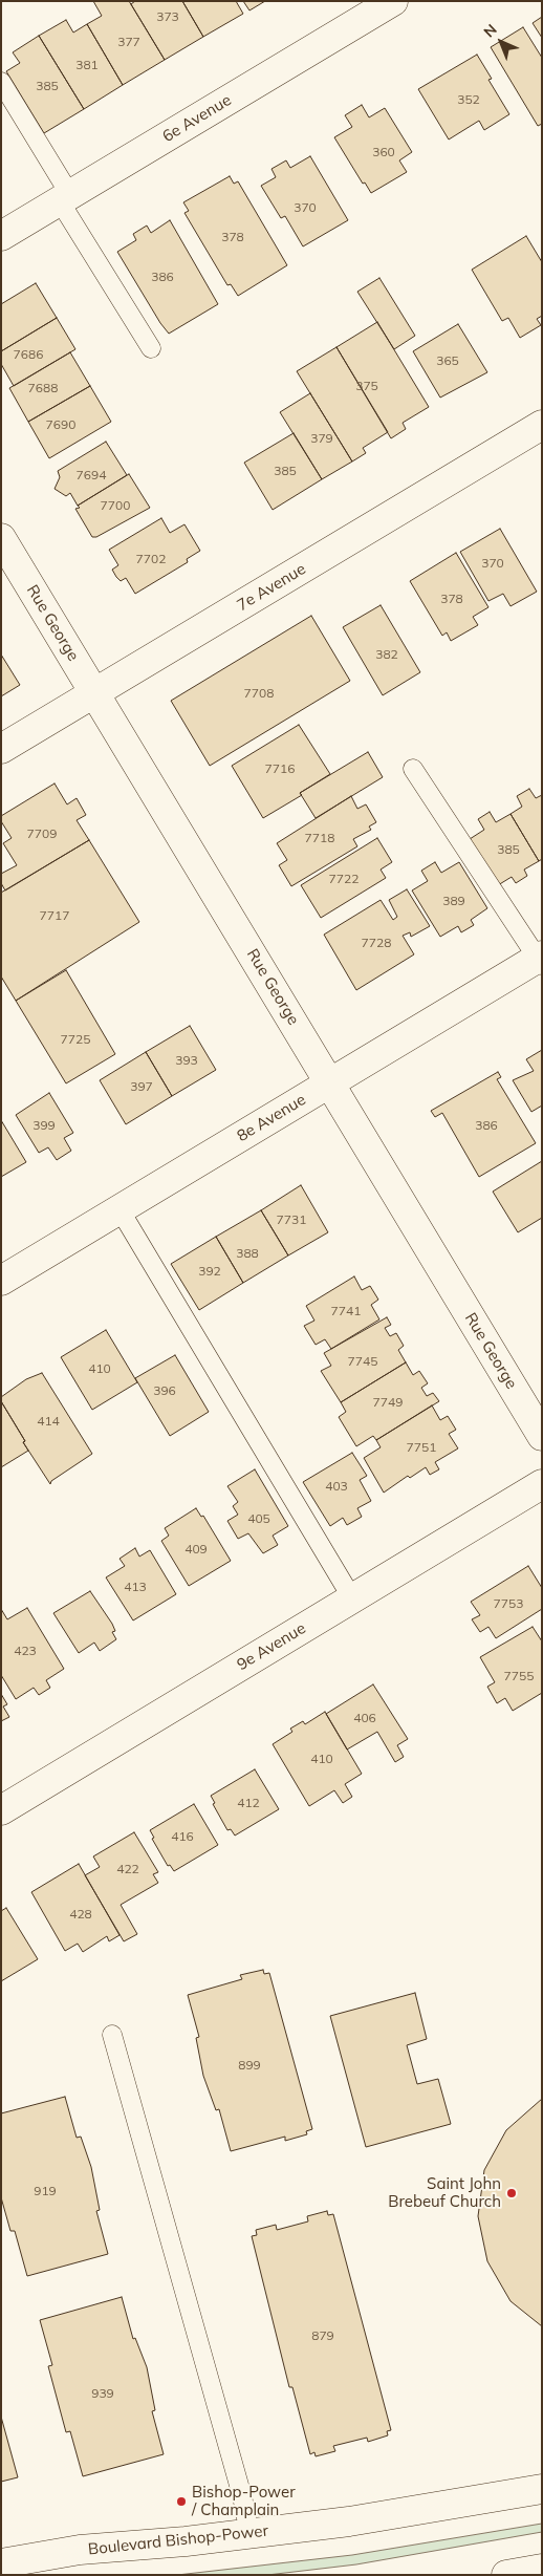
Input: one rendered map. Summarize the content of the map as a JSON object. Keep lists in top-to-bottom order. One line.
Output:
{"streets":{"street":["6e Avenue","7e Avenue","Rue George","8e Avenue","9e Avenue","Boulevard Bishop-Power"]},"crossings":[["7e Avenue","Rue George"],["Rue George","8e Avenue"]],"places":["Saint John Brebeuf Church","Bishop-Power / Champlain"],"house_numbers":["373","377","381","385","352","360","370","378","386","7686","365","375","7688","7690","379","385","7694","7700","7702","370","378","382","7708","7716","7709","7718","385","7722","389","7717","7728","7725","393","397","399","386","7731","388","392","7741","7745","410","396","7749","414","7751","403","405","409","413","7753","423","7755","406","410","412","416","422","428","899","919","879","939"],"north":"top left"}
